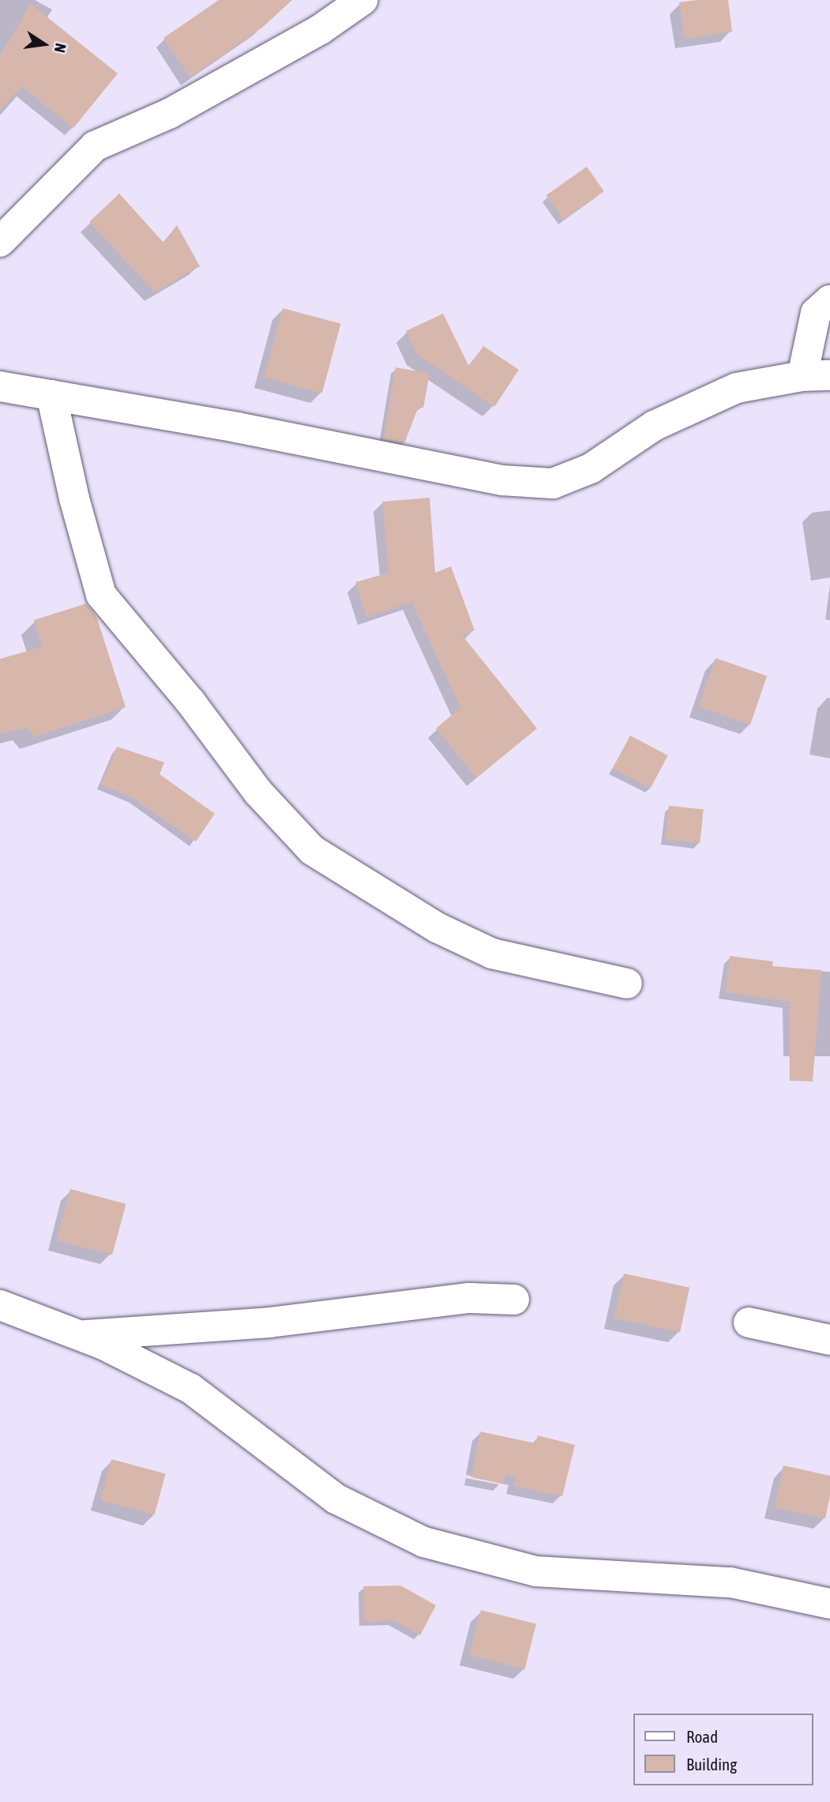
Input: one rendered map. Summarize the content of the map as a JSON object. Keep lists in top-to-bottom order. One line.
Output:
{"legend":["Road","Building"],"north":"right"}
